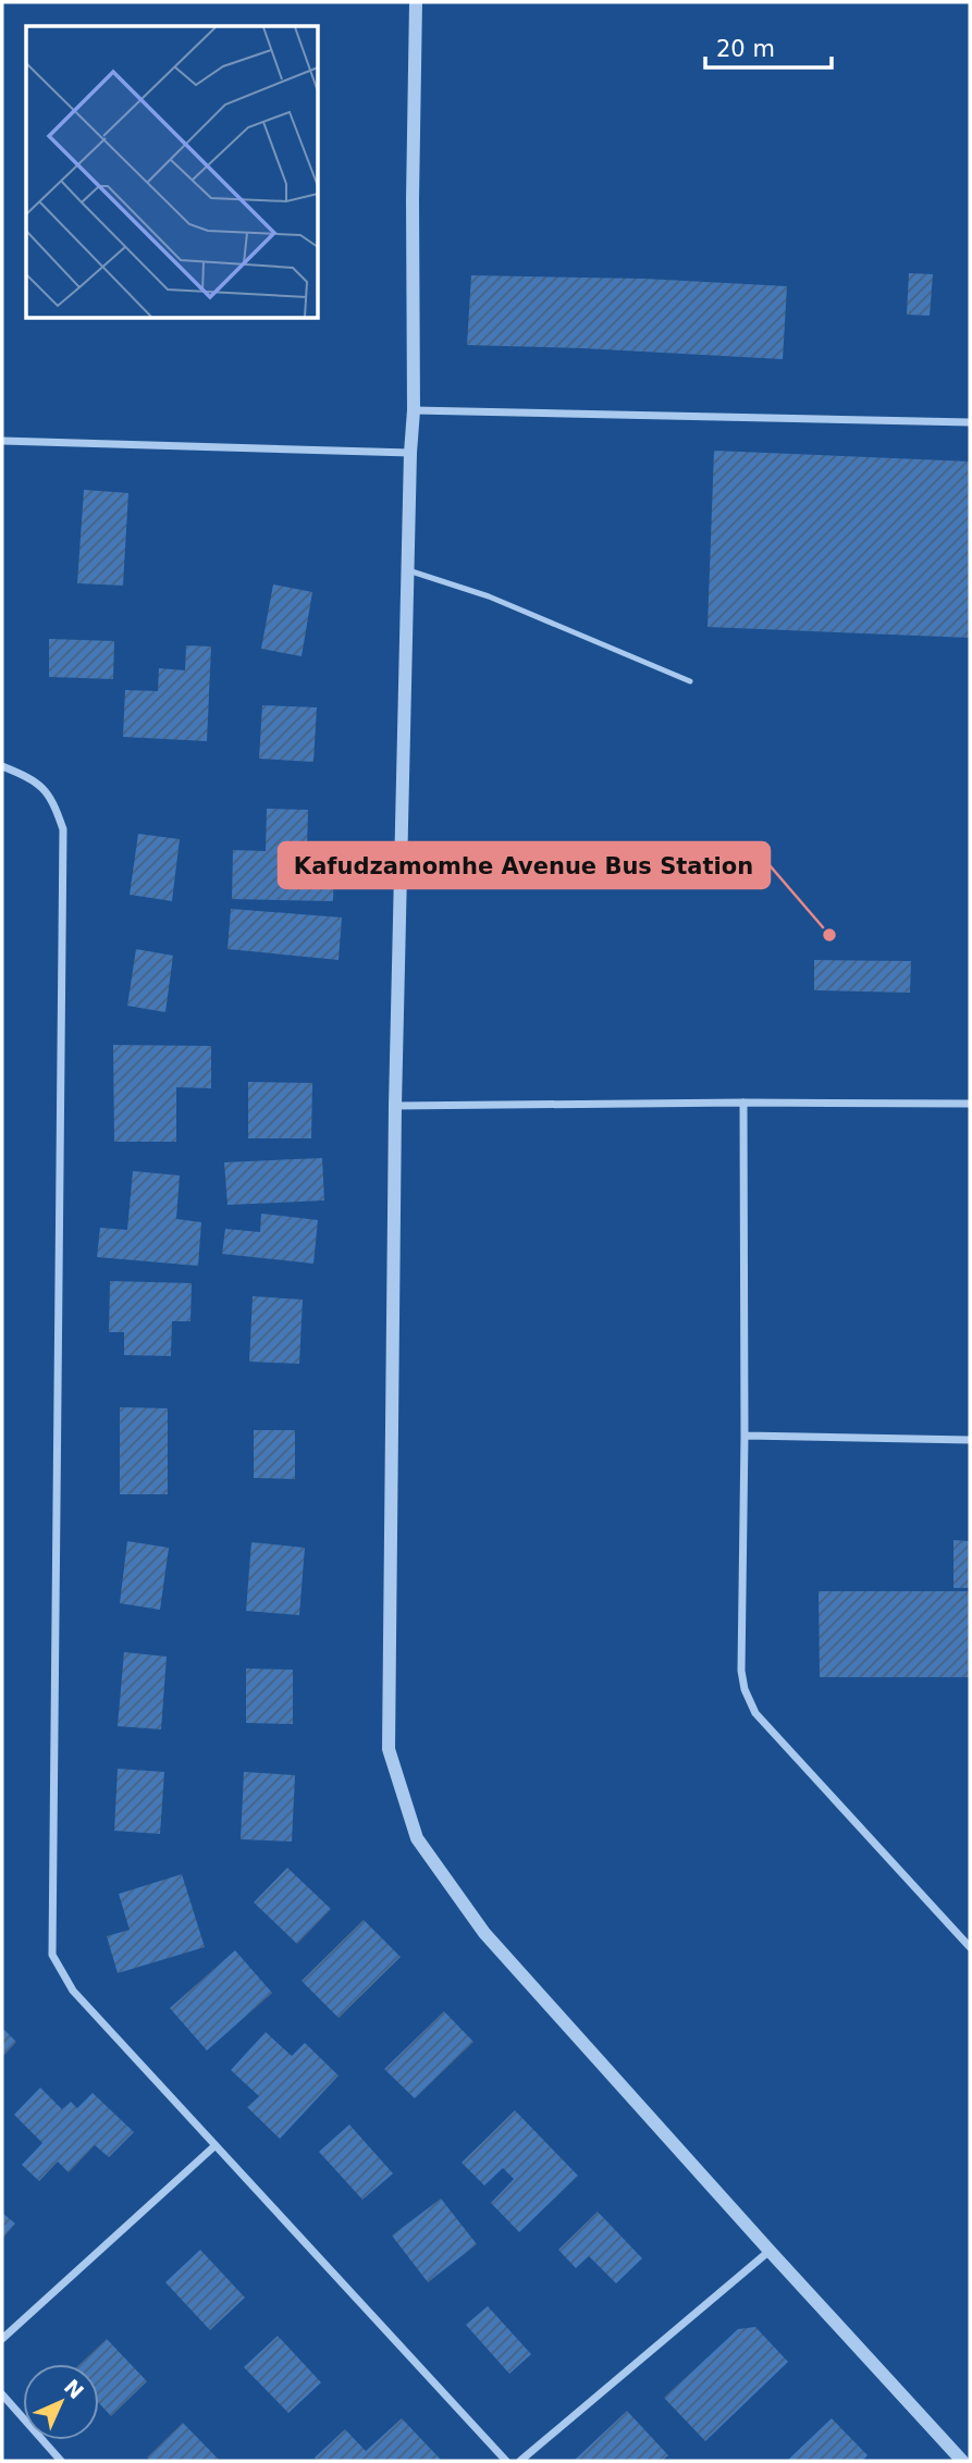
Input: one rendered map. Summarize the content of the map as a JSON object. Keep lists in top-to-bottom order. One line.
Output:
{"places":["Kafudzamomhe Avenue Bus Station"],"scale_bar":"20 m","north":"top right"}
